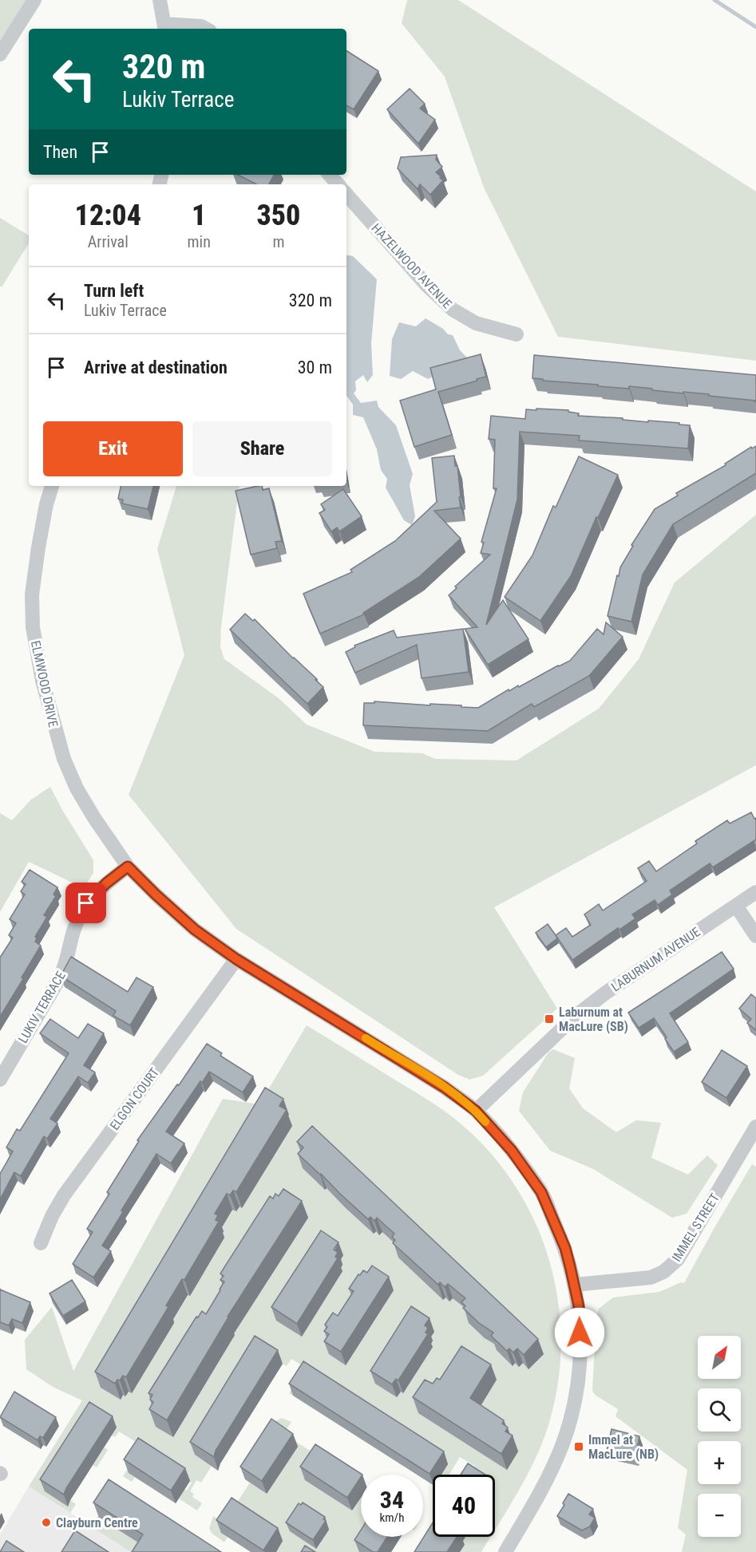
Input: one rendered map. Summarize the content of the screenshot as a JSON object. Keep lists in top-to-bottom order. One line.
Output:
{"streets":{"street":["HAZELWOOD AVENUE","ELMWOOD DRIVE","LABURNUM AVENUE","LUKIV TERRACE","ELGON COURT","IMMEL STREET"]},"crossings":[["ELMWOOD DRIVE","LABURNUM AVENUE"],["ELMWOOD DRIVE","LUKIV TERRACE"],["ELMWOOD DRIVE","ELGON COURT"],["ELMWOOD DRIVE","IMMEL STREET"]],"places":{"transit":["Laburnum at MacLure (SB)","Immel at MacLure (NB)"],"other":["Clayburn Centre"]},"north":"top right","page":{"turn":["320 m","Lukiv Terrace"],"then":"Then","eta":["12:04","Arrival","1","min","350","m"],"list":[{"name":"Turn left","note":"Lukiv Terrace","value":"320 m"},{"name":"Arrive at destination","value":"30 m"}],"buttons":["Exit","Share"],"map_buttons":["+","−"],"speed":"34 km/h","limit":"40"}}
